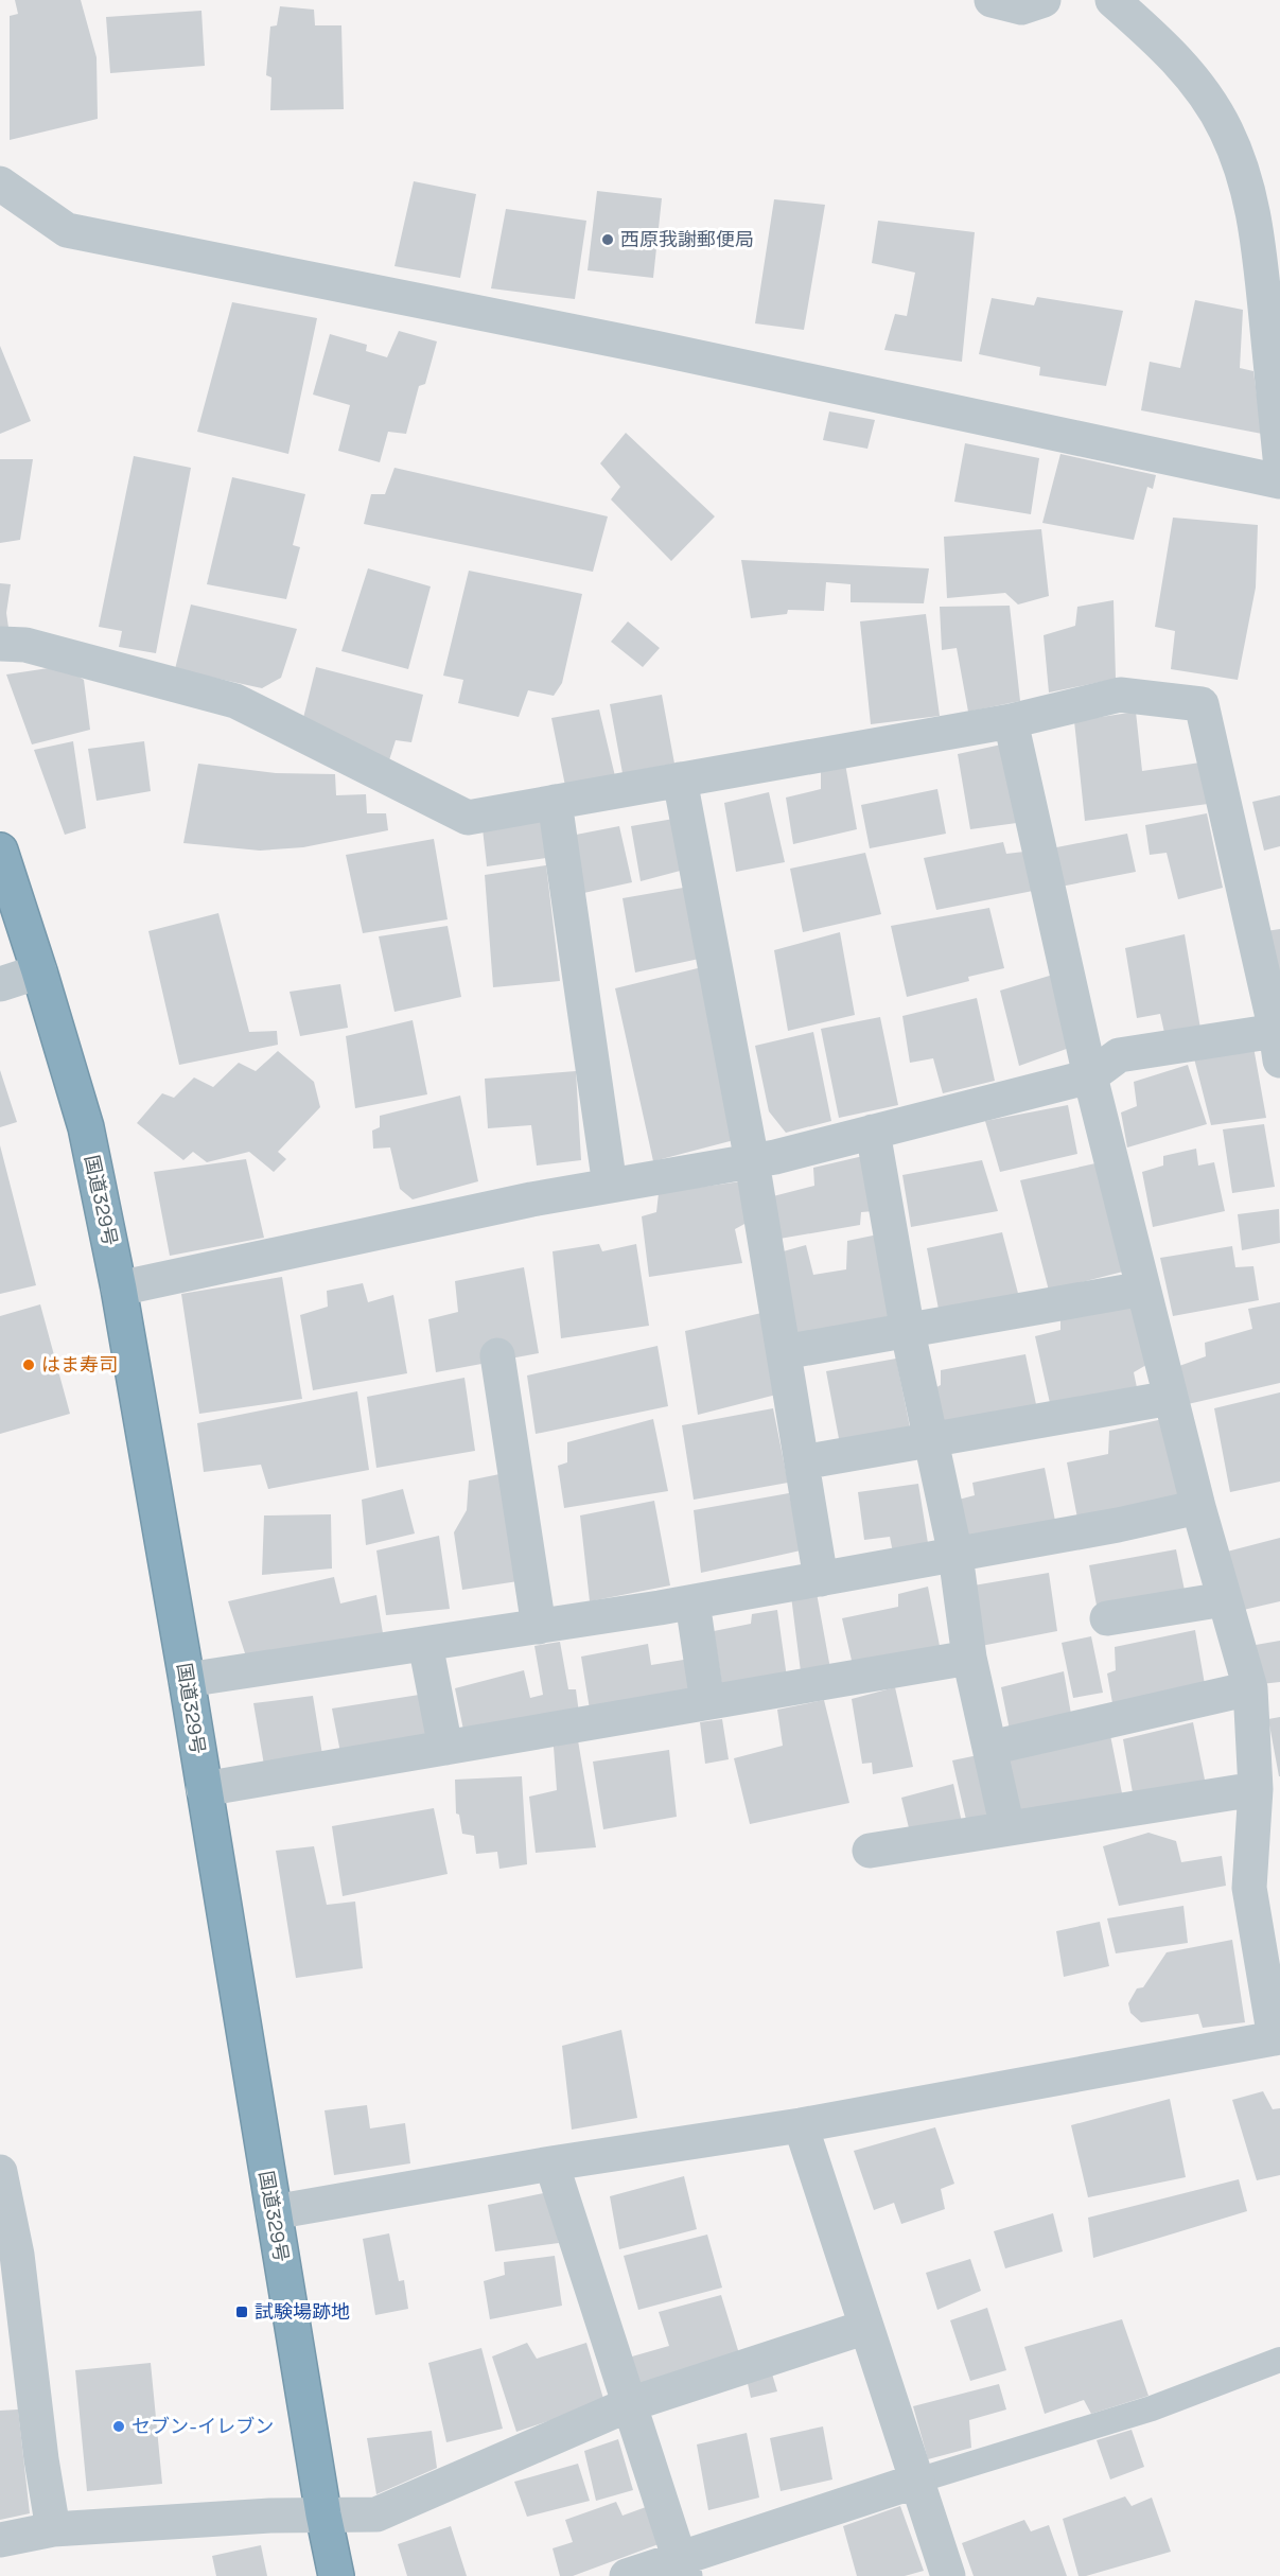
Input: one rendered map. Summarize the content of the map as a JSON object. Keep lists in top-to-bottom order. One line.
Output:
{"streets":{"highway":["国道329号"]},"places":{"other":["西原我謝郵便局","はま寿司","セブン-イレブン"],"transit":["試験場跡地"]}}
